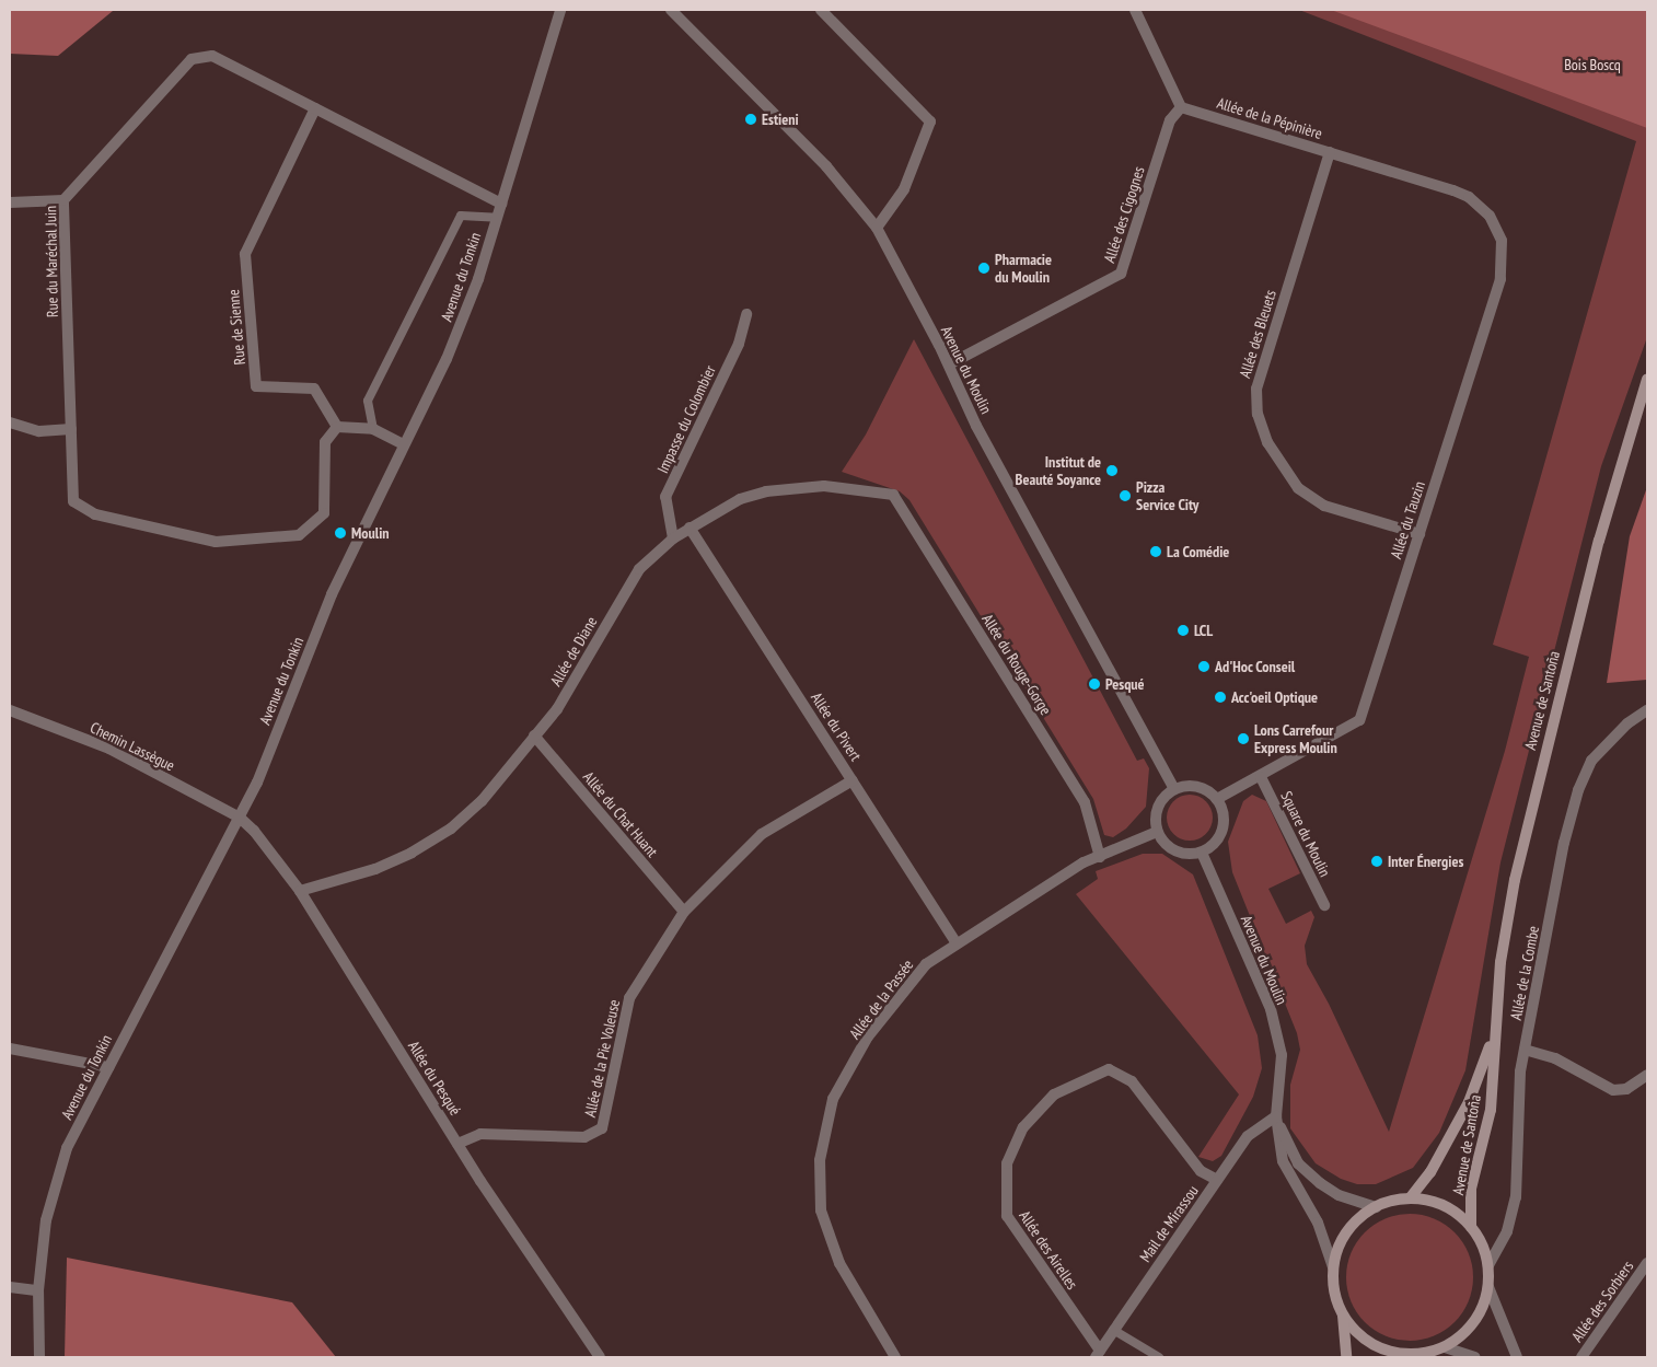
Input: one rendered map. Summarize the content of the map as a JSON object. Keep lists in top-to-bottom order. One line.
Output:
{"streets":{"main road":["Avenue de Santoña"],"street":["Allée de la Pépinière","Allée des Cigognes","Rue du Maréchal Juin","Avenue du Tonkin","Rue de Sienne","Allée des Bleuets","Avenue du Moulin","Impasse du Colombier","Allée du Tauzin","Allée de Diane","Allée du Rouge-Gorge","Allée du Pivert","Chemin Lassègue","Allée du Chat Huant","Square du Moulin","Allée de la Combe","Allée de la Passée","Allée de la Pie Voleuse","Allée du Pesqué","Mail de Mirassou","Allée des Airelles","Allée des Sorbiers"]},"crossings":[["Allée de la Pépinière","Allée des Cigognes"],["Allée de la Pépinière","Allée des Bleuets"],["Allée de la Pépinière","Allée du Tauzin"],["Allée des Cigognes","Avenue du Moulin"],["Rue du Maréchal Juin","Avenue du Tonkin"],["Rue du Maréchal Juin","Rue de Sienne"],["Avenue du Tonkin","Chemin Lassègue"],["Avenue du Tonkin","Allée du Pesqué"],["Allée des Bleuets","Allée du Tauzin"],["Avenue du Moulin","Allée du Tauzin"],["Avenue du Moulin","Avenue de Santoña"],["Avenue du Moulin","Allée de la Combe"],["Avenue du Moulin","Allée de la Passée"],["Avenue du Moulin","Mail de Mirassou"],["Impasse du Colombier","Allée de Diane"],["Allée du Tauzin","Square du Moulin"],["Allée du Tauzin","Allée de la Passée"],["Allée de Diane","Allée du Rouge-Gorge"],["Allée de Diane","Allée du Pivert"],["Allée de Diane","Allée du Chat Huant"],["Allée de Diane","Allée du Pesqué"],["Allée du Rouge-Gorge","Allée de la Passée"],["Avenue de Santoña","Allée de la Combe"],["Allée du Pivert","Allée de la Passée"],["Allée du Pivert","Allée de la Pie Voleuse"],["Chemin Lassègue","Allée du Pesqué"],["Allée du Chat Huant","Allée de la Pie Voleuse"],["Allée de la Pie Voleuse","Allée du Pesqué"],["Mail de Mirassou","Allée des Airelles"]],"parks":["Bois Boscq"],"places":["Estieni","Pharmacie du Moulin","Institut de Beauté Soyance","Pizza Service City","Moulin","La Comédie","LCL","Ad'Hoc Conseil","Pesqué","Acc'oeil Optique","Lons Carrefour Express Moulin","Inter Énergies"]}
